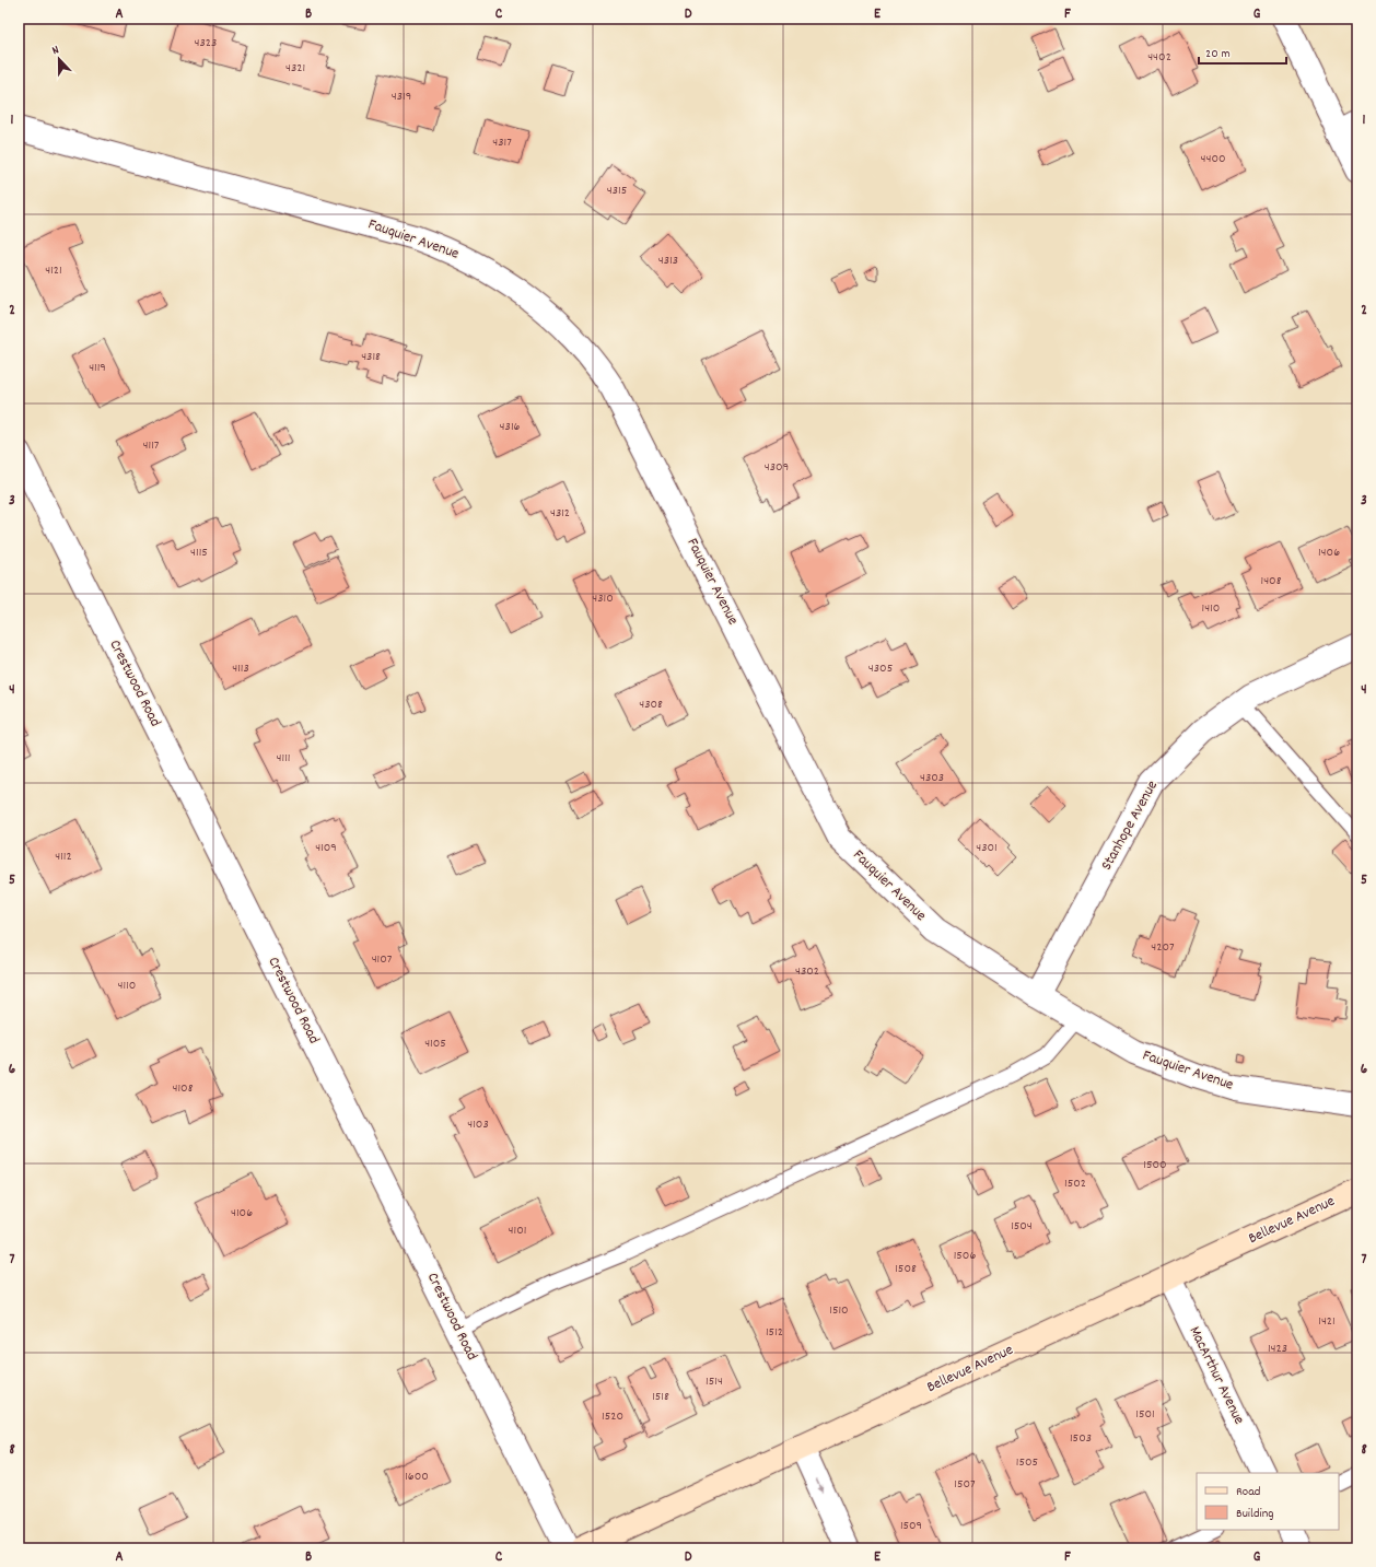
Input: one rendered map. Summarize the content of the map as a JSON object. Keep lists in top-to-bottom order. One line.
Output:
{"streets":{"street":["Fauquier Avenue","Crestwood Road","Stanhope Avenue","Bellevue Avenue","MacArthur Avenue"]},"crossings":[["Fauquier Avenue","Stanhope Avenue"],["Bellevue Avenue","MacArthur Avenue"]],"house_numbers":["4323","4402","4321","4319","4317","4400","4315","4313","4121","4318","4119","4316","4117","4309","4312","4115","1406","1408","4310","1410","4113","4305","4308","4111","4303","4109","4301","4112","4207","4107","4302","4110","4105","4108","4103","1500","1502","4106","1504","4101","1506","1508","1510","1421","1512","1423","1514","1518","1501","1520","1503","1505","1600","1507","1509"],"legend":["Road","Building"],"scale_bar":"20 m","north":"top","grid":{"columns":["A","B","C","D","E","F","G"],"rows":["1","2","3","4","5","6","7","8"]}}
